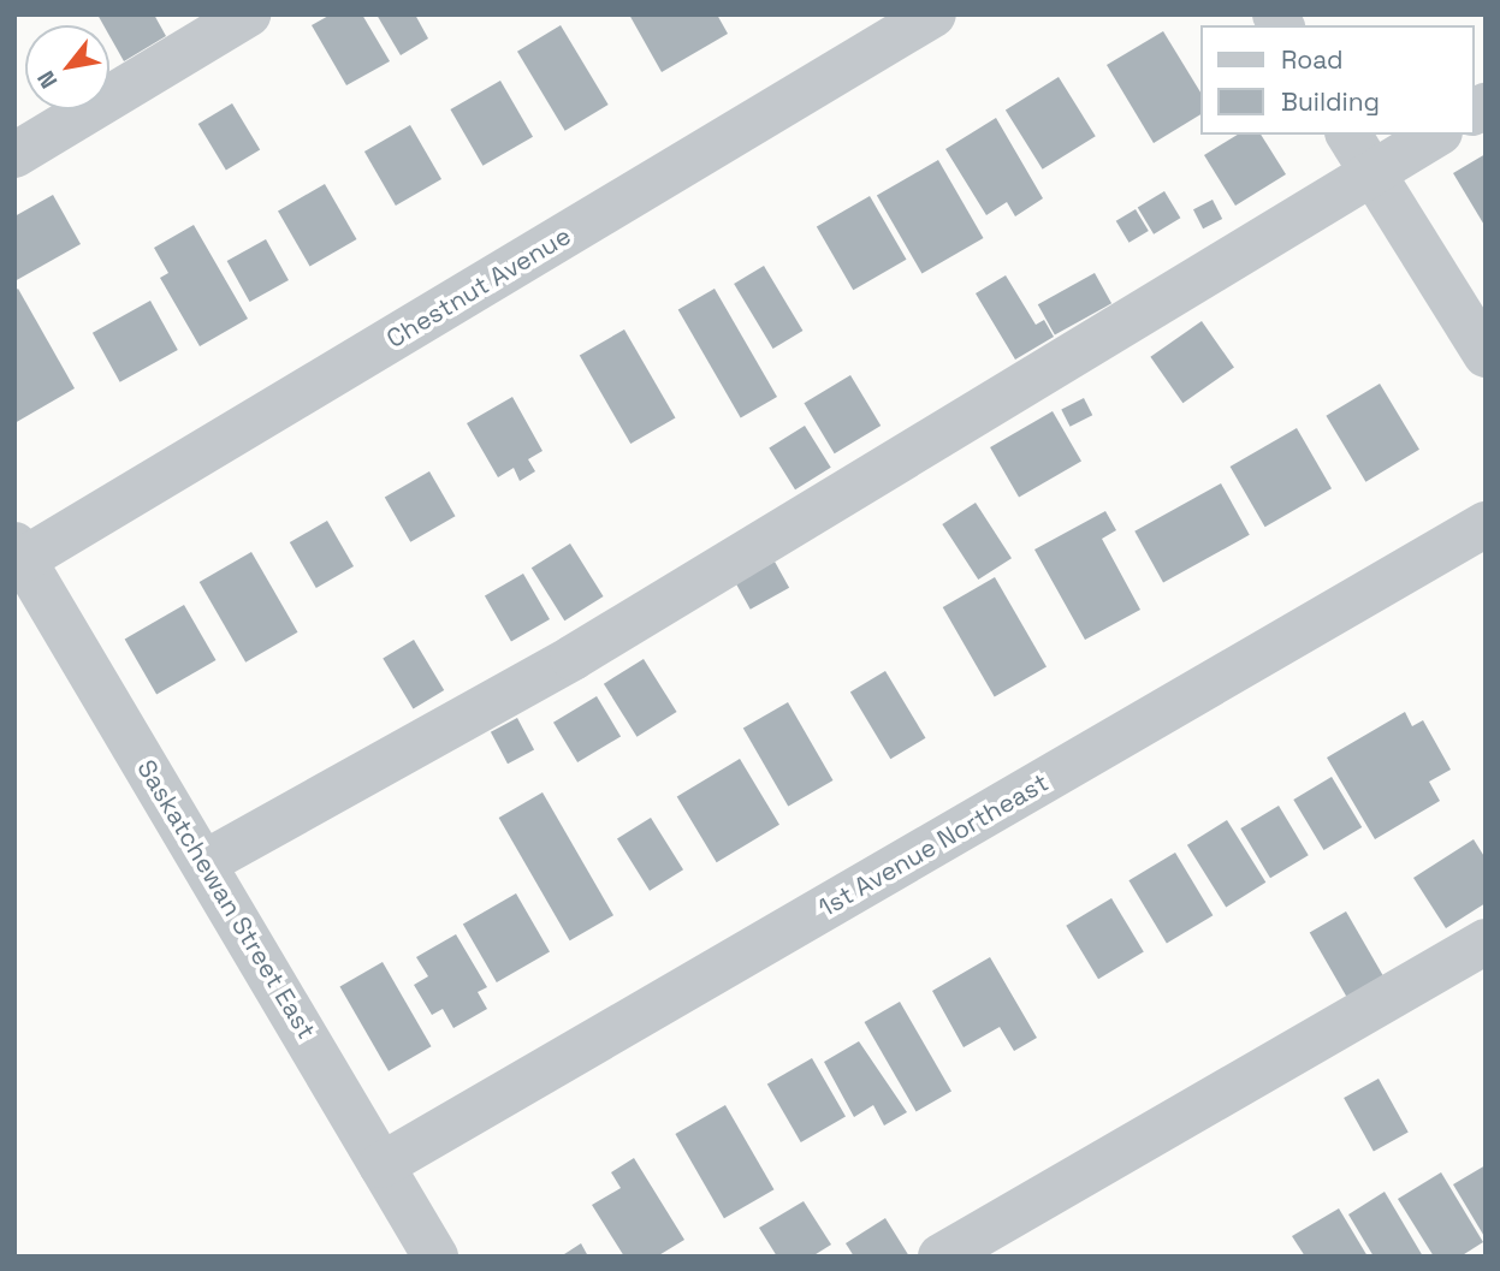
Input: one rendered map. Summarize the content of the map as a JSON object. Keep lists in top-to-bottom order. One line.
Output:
{"streets":{"street":["Chestnut Avenue","1st Avenue Northeast","Saskatchewan Street East"]},"crossings":[["Chestnut Avenue","Saskatchewan Street East"],["1st Avenue Northeast","Saskatchewan Street East"]],"legend":["Road","Building"],"north":"bottom left"}
